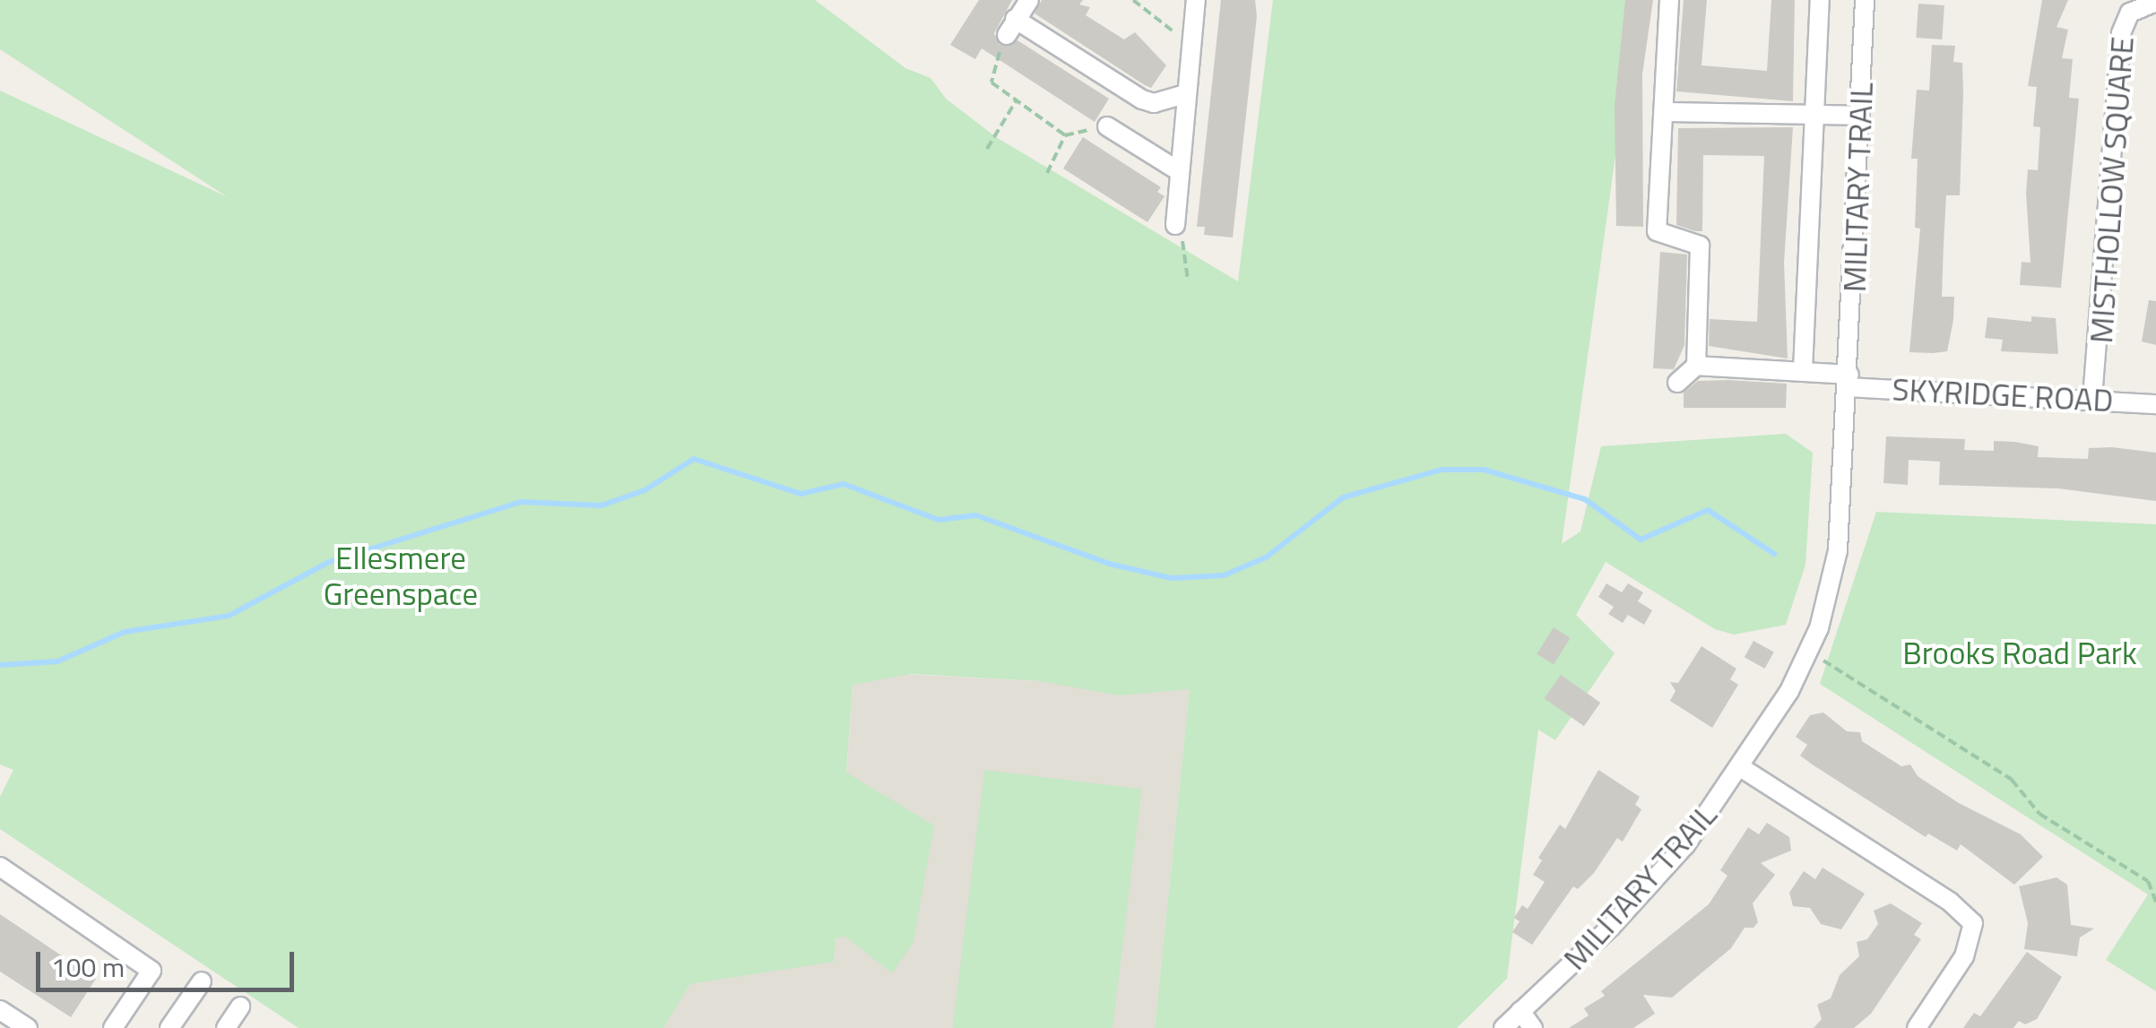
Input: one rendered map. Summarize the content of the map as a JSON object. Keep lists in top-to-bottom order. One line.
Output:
{"streets":{"street":["MILITARY TRAIL","MISTHOLLOW SQUARE","SKYRIDGE ROAD"]},"crossings":[["MILITARY TRAIL","SKYRIDGE ROAD"],["MISTHOLLOW SQUARE","SKYRIDGE ROAD"]],"parks":["Ellesmere Greenspace","Brooks Road Park"],"scale_bar":"100 m"}
